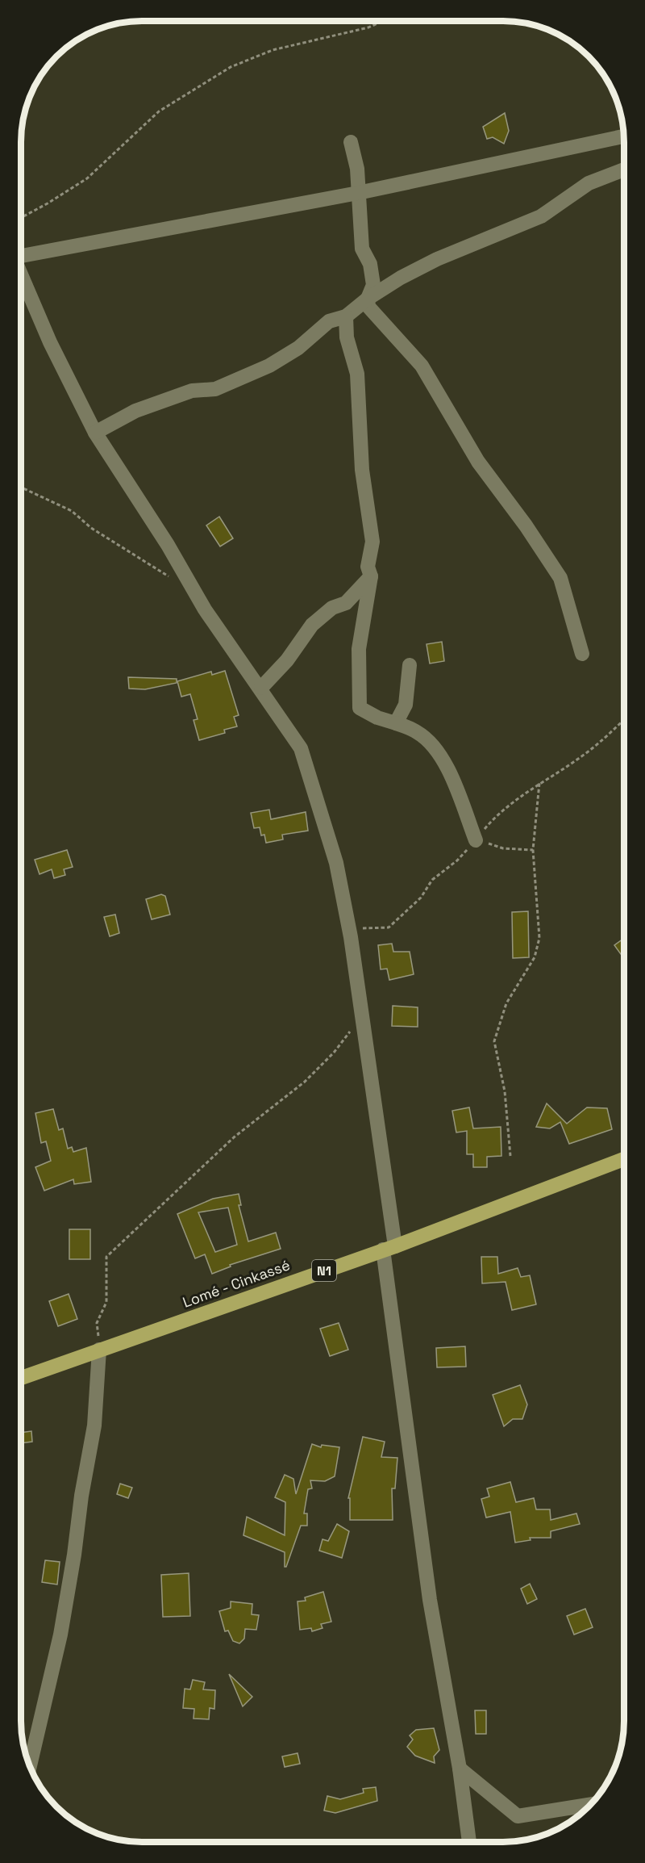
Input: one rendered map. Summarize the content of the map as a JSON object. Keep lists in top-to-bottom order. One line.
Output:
{"streets":{"highway":["N1","Lomé - Cinkassé"]}}
